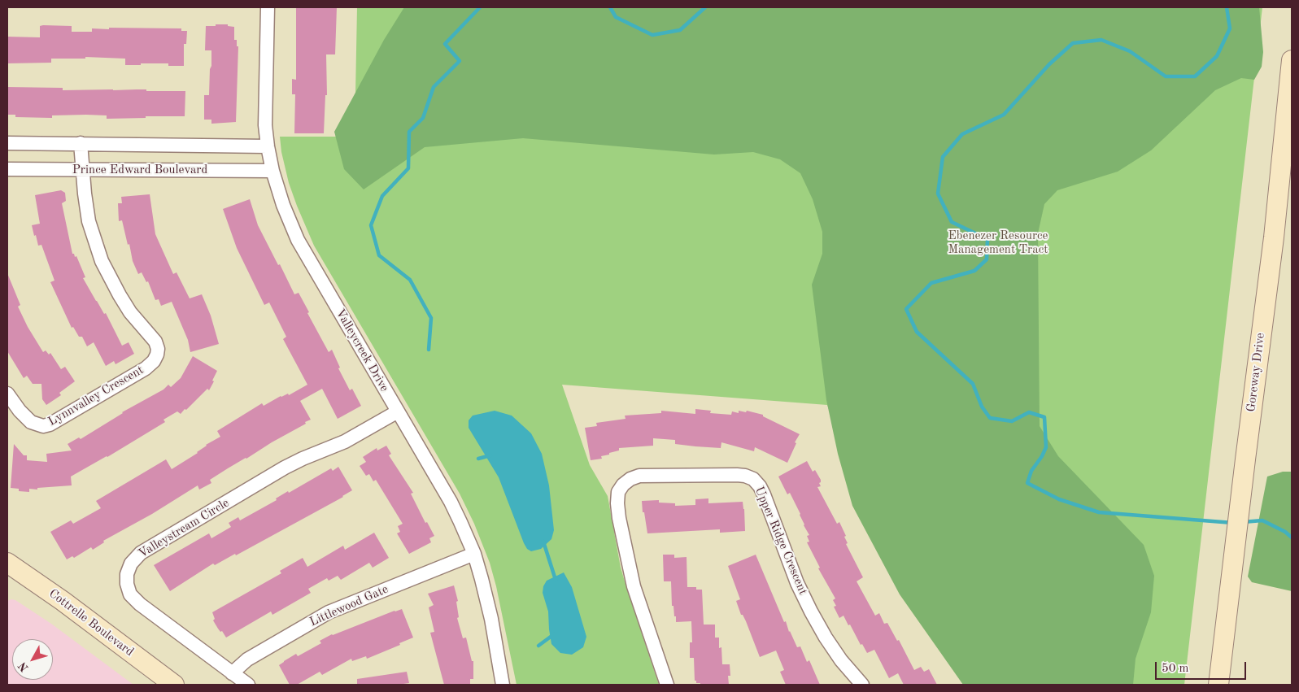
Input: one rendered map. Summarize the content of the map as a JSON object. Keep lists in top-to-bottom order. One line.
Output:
{"streets":{"street":["Prince Edward Boulevard","Valleycreek Drive","Goreway Drive","Lynnvalley Crescent","Valleystream Circle","Upper Ridge Crescent","Littlewood Gate","Cottrelle Boulevard"]},"crossings":[["Prince Edward Boulevard","Valleycreek Drive"],["Prince Edward Boulevard","Lynnvalley Crescent"],["Valleycreek Drive","Valleystream Circle"],["Valleycreek Drive","Littlewood Gate"],["Valleystream Circle","Littlewood Gate"]],"parks":["Ebenezer Resource Management Tract"],"scale_bar":"50 m","north":"bottom left"}
